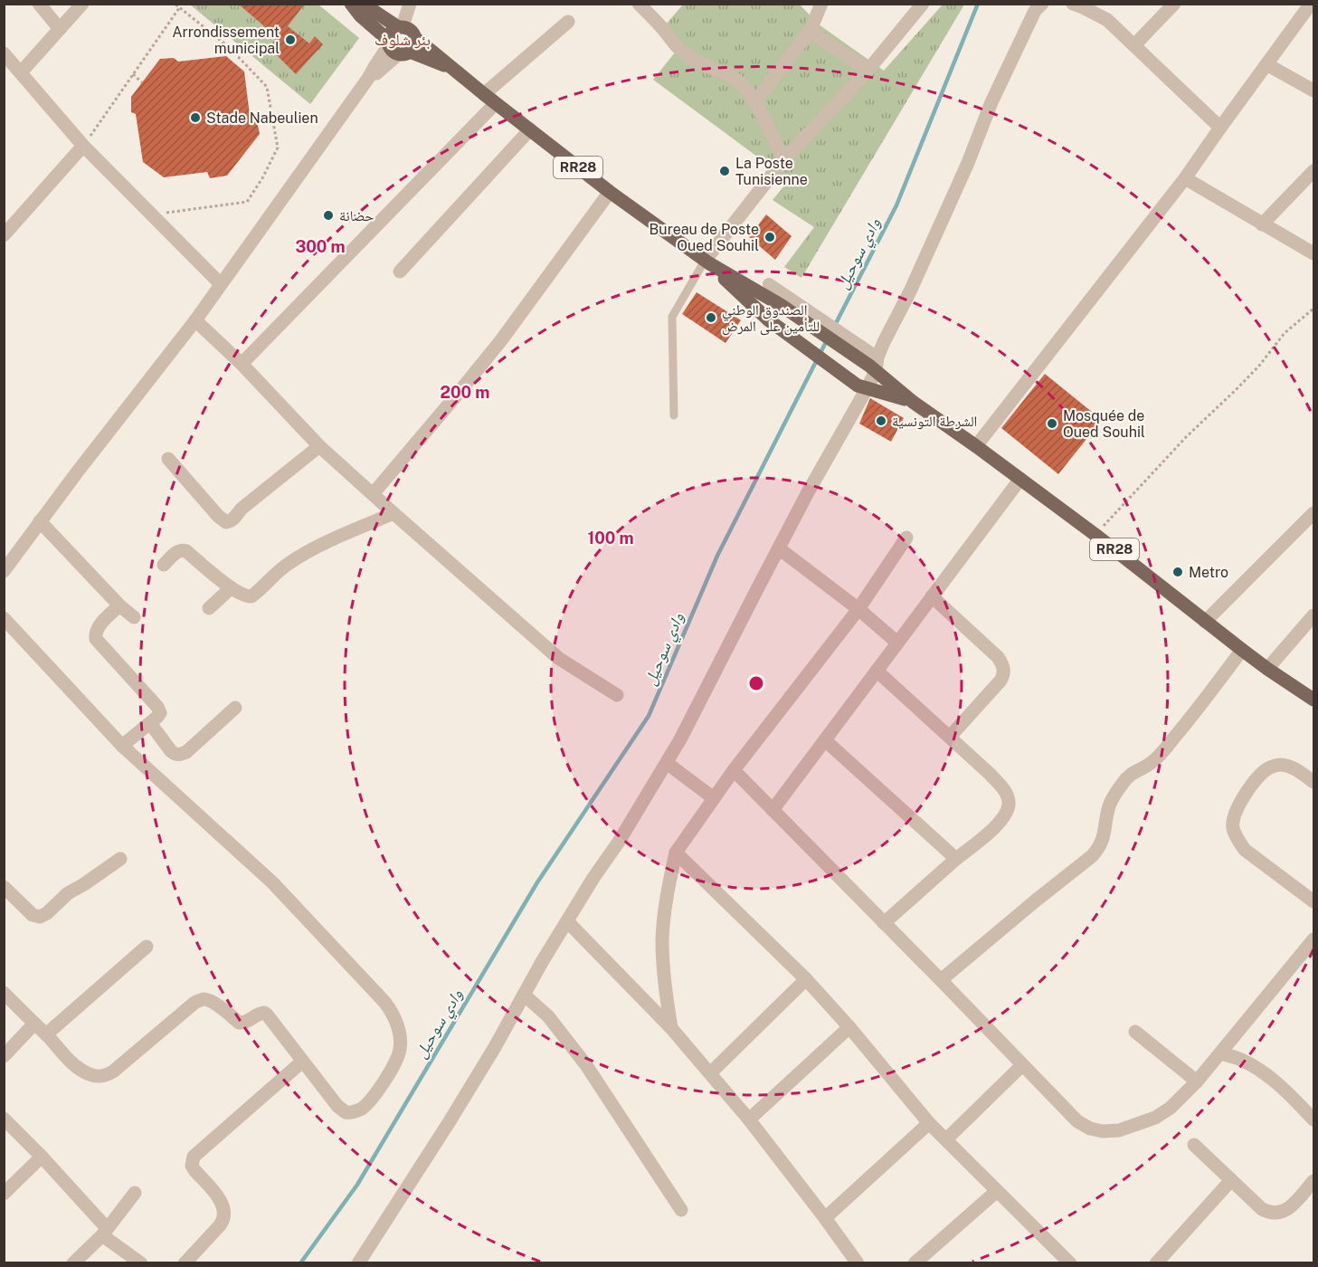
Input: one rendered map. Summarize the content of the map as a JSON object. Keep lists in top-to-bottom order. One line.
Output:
{"streets":{"main road":["RR28"]},"districts":["بئر شلوف"],"water":["وادي سوحيل"],"places":["Arrondissement municipal","Stade Nabeulien","La Poste Tunisienne","حضانة","Bureau de Poste Oued Souhil","الصندوق الوطني للتأمين على المرض","الشرطة التونسية","Mosquée de Oued Souhil","Metro"],"rings":["300 m","200 m","100 m"]}
